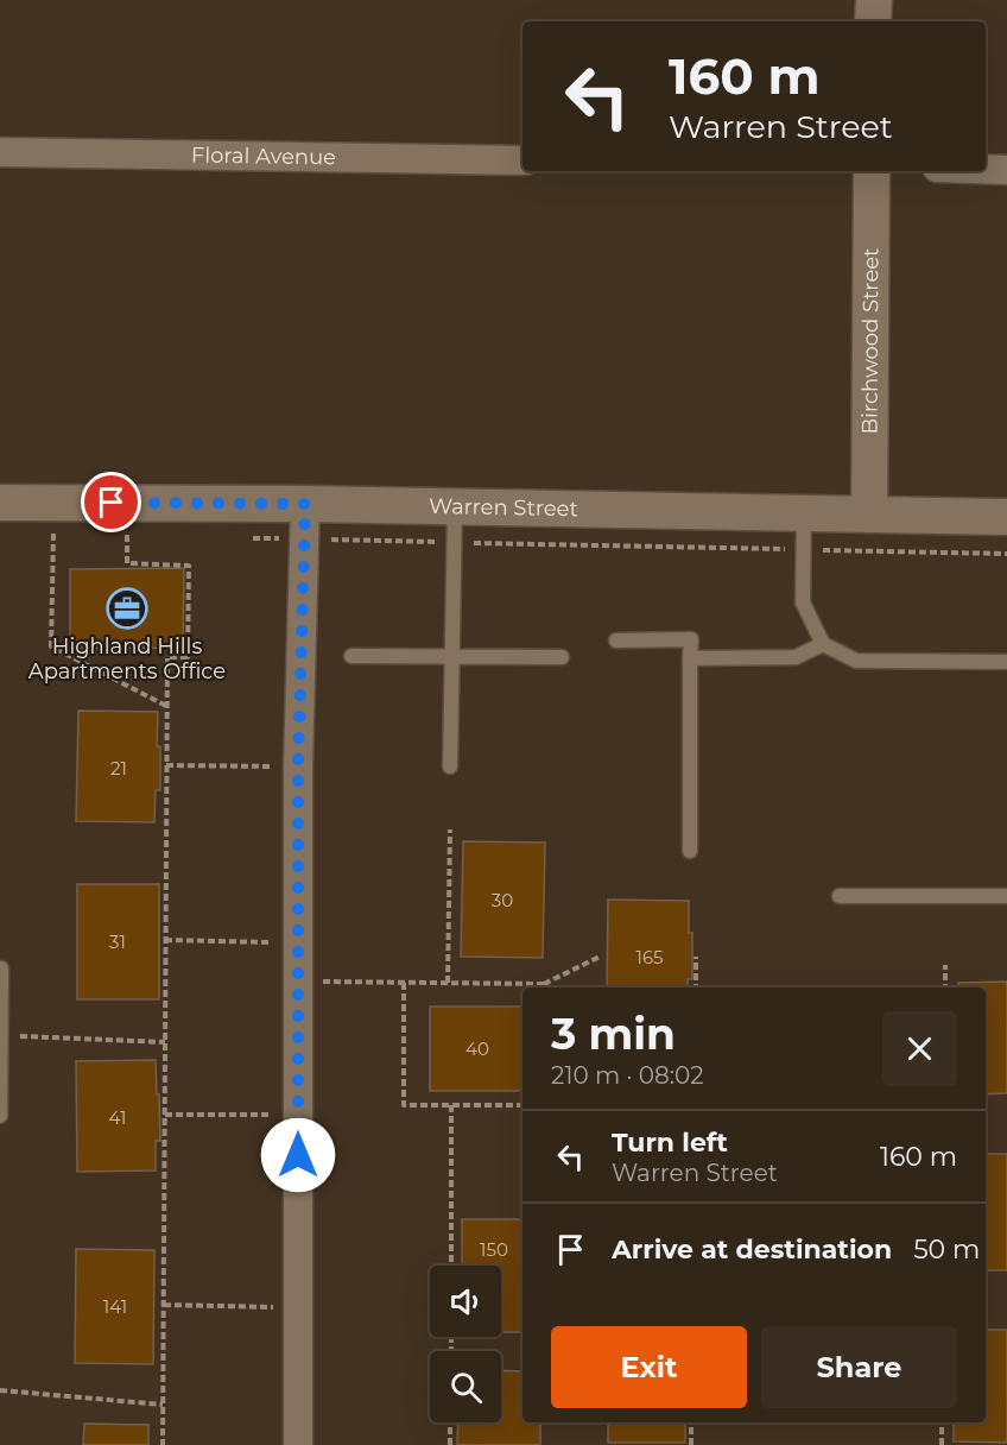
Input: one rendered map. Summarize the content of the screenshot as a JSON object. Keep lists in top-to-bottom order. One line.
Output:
{"streets":{"street":["Floral Avenue","Birchwood Street","Warren Street"]},"crossings":[["Birchwood Street","Warren Street"]],"places":{"office":["Highland Hills Apartments Office"]},"house_numbers":["21","30","31","165","40","41","150","141"],"page":{"turn":["160 m","Warren Street"],"heading":["3 min","210 m · 08:02"],"list":[{"name":"Turn left","note":"Warren Street","value":"160 m"},{"name":"Arrive at destination","value":"50 m"}],"buttons":["Exit","Share"]}}
